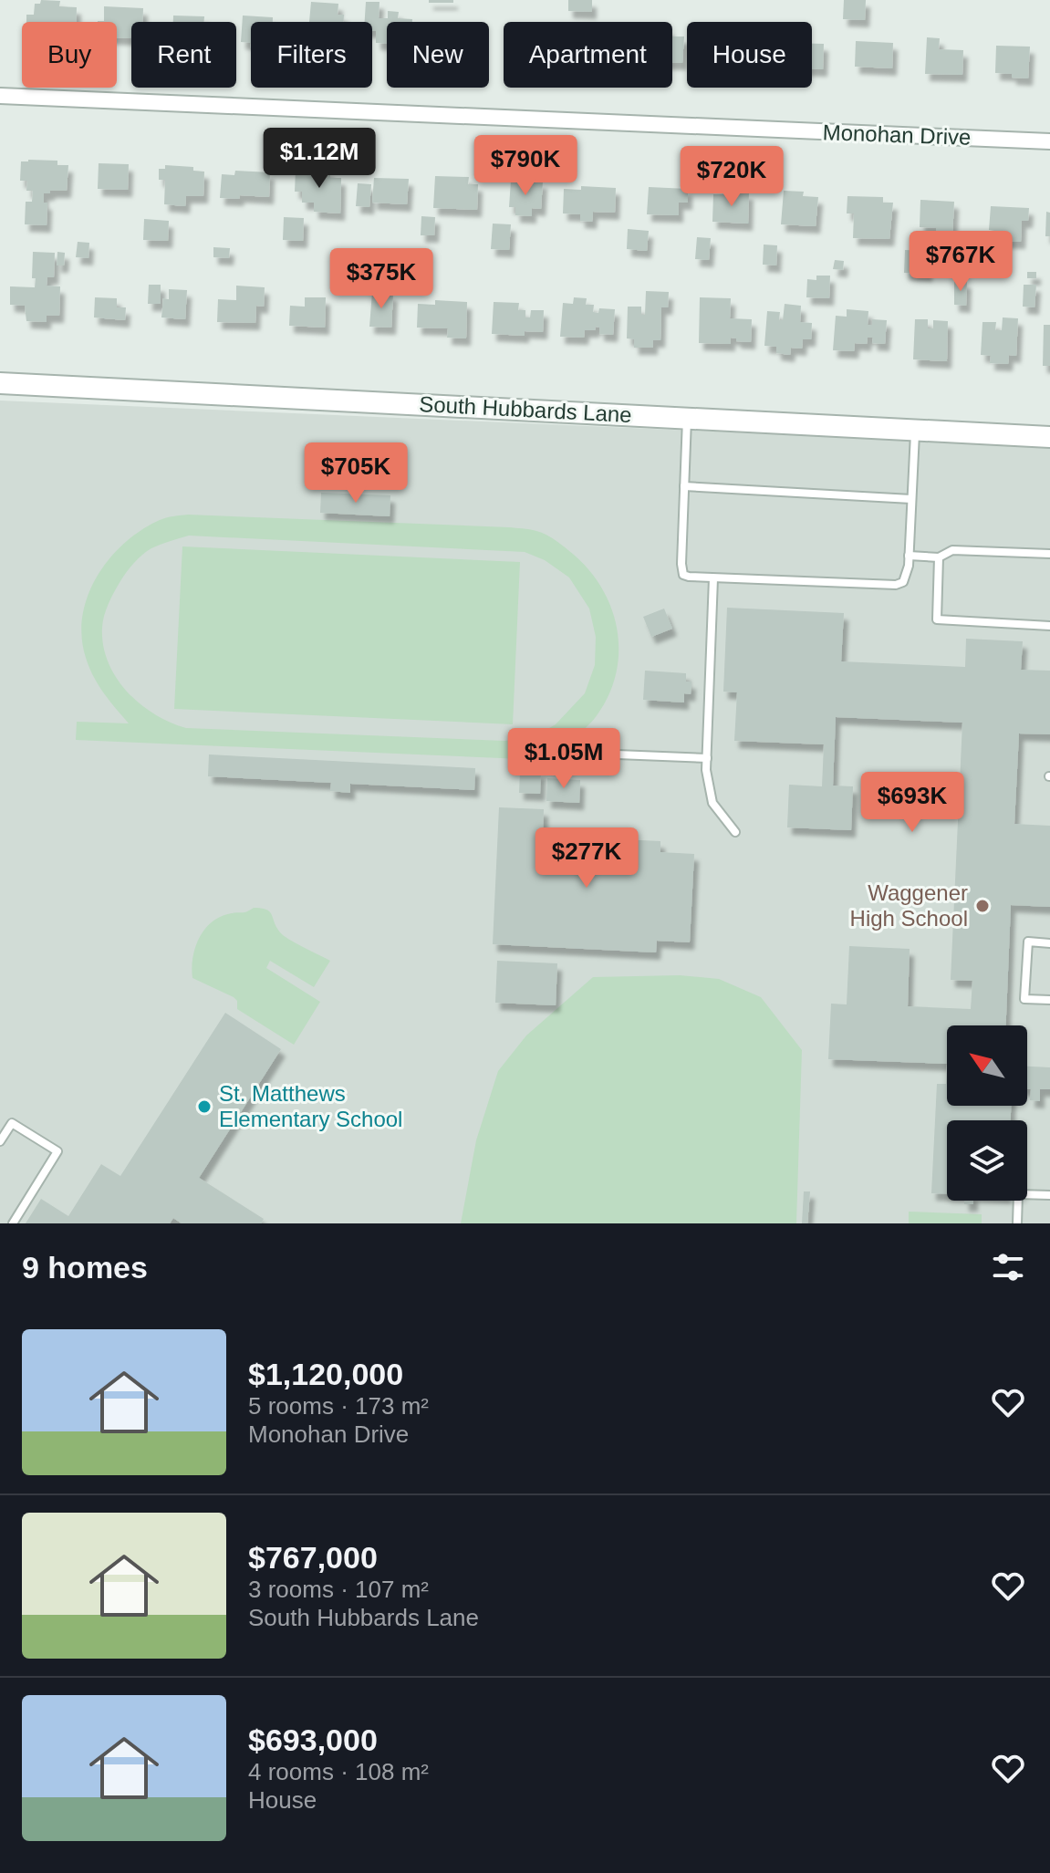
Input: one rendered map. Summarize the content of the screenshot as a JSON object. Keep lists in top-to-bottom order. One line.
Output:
{"streets":{"street":["Monohan Drive","South Hubbards Lane"]},"places":["Waggener High School","St. Matthews Elementary School"],"north":"top left","page":{"chip":["Buy","Rent","Filters","New","Apartment","House"],"price":["$1.12M","$790K","$720K","$767K","$375K","$705K","$1.05M","$693K","$277K"],"heading":"9 homes","list":[{"name":"$1,120,000","note":"5 rooms · 173 m² · Monohan Drive"},{"name":"$767,000","note":"3 rooms · 107 m² · South Hubbards Lane"},{"name":"$693,000","note":"4 rooms · 108 m² · House"}]}}
